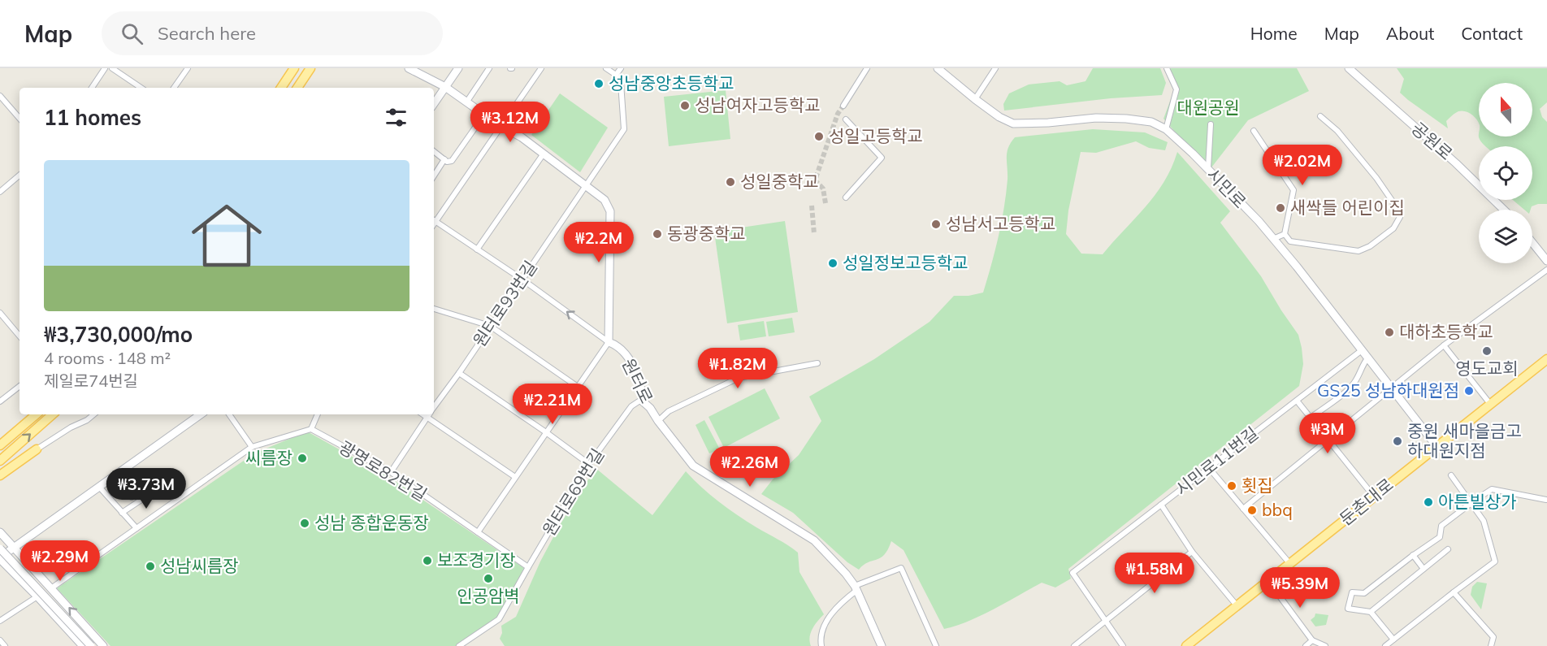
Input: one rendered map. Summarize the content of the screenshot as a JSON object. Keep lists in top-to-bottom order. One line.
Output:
{"streets":{"main road":["공원로","시민로","원터로","둔촌대로"],"street":["원터로93번길","시민로11번길","광명로82번길","원터로69번길"]},"crossings":[["시민로","시민로11번길"],["시민로","둔촌대로"],["원터로93번길","원터로"],["원터로93번길","광명로82번길"],["원터로","원터로69번길"],["광명로82번길","원터로69번길"]],"parks":["대원공원"],"places":["성남중앙초등학교","성남여자고등학교","성일고등학교","성일중학교","새싹들 어린이집","성남서고등학교","동광중학교","성일정보고등학교","대하초등학교","영도교회","GS25 성남하대원점","중원 새마을금고 하대원지점","씨름장","횟집","아튼빌상가","bbq","성남 종합운동장","보조경기장","성남씨름장","인공암벽"],"north":"top","page":{"header":"Map","search":"Search here","nav":["Home","Map","About","Contact"],"heading":"11 homes","price":["₩3.12M","₩2.02M","₩2.2M","₩1.82M","₩2.21M","₩3M","₩2.26M","₩3.73M","₩2.29M","₩1.58M","₩5.39M"],"list":[{"name":"₩3,730,000/mo","note":"4 rooms · 148 m² · 제일로74번길"}]}}
